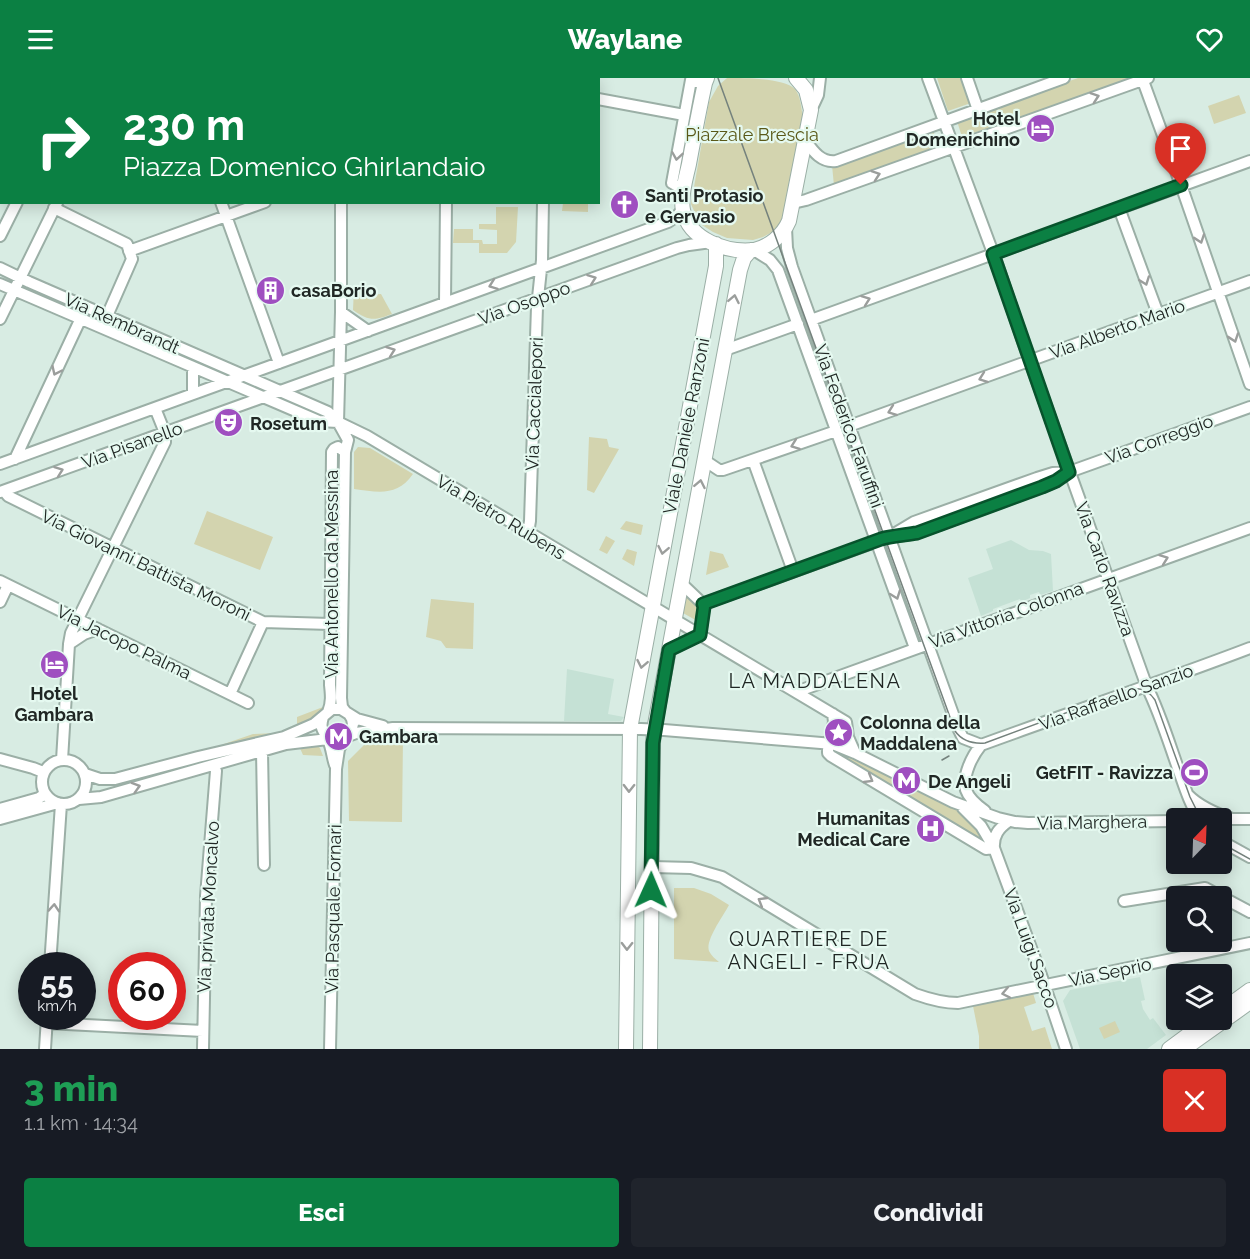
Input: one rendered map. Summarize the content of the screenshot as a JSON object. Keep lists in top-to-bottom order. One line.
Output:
{"streets":{"main road":["Viale Daniele Ranzoni"],"street":["Via Osoppo","Via Rembrandt","Via Alberto Mario","Via Caccialepori","Via Federico Faruffini","Via Correggio","Via Pisanello","Via Pietro Rubens","Via Giovanni Battista Moroni","Via Carlo Ravizza","Via Antonello da Messina","Via Vittoria Colonna","Via Jacopo Palma","Via Raffaello Sanzio","Via Marghera","Via privata Moncalvo","Via Pasquale Fornari","Via Luigi Sacco","Via Seprio"]},"crossings":[["Via Osoppo","Via Rembrandt"],["Via Osoppo","Via Caccialepori"],["Via Osoppo","Viale Daniele Ranzoni"],["Via Osoppo","Via Pisanello"],["Via Osoppo","Via Antonello da Messina"],["Via Rembrandt","Via Pisanello"],["Via Rembrandt","Via Pietro Rubens"],["Via Rembrandt","Via Antonello da Messina"],["Via Alberto Mario","Via Federico Faruffini"],["Via Alberto Mario","Via Carlo Ravizza"],["Via Caccialepori","Via Pietro Rubens"],["Viale Daniele Ranzoni","Via Federico Faruffini"],["Viale Daniele Ranzoni","Via Pietro Rubens"],["Via Federico Faruffini","Via Correggio"],["Via Federico Faruffini","Via Vittoria Colonna"],["Via Federico Faruffini","Via Raffaello Sanzio"],["Via Correggio","Via Carlo Ravizza"],["Via Pisanello","Via Giovanni Battista Moroni"],["Via Pietro Rubens","Via Antonello da Messina"],["Via Pietro Rubens","Via Vittoria Colonna"],["Via Giovanni Battista Moroni","Via Antonello da Messina"],["Via Carlo Ravizza","Via Vittoria Colonna"],["Via Carlo Ravizza","Via Raffaello Sanzio"],["Via Antonello da Messina","Via Pasquale Fornari"],["Via Marghera","Via Luigi Sacco"],["Via Luigi Sacco","Via Seprio"]],"one_way":["Via Alberto Mario","Via Seprio"],"districts":["LA MADDALENA","QUARTIERE DE ANGELI - FRUA"],"parks":["Piazzale Brescia"],"places":{"hotel":["Hotel Domenichino","Hotel Gambara"],"church":["Santi Protasio e Gervasio"],"building":["casaBorio"],"theatre":["Rosetum"],"place":["Colonna della Maddalena"],"metro station":["Gambara","De Angeli"],"sports":["GetFIT - Ravizza"],"hospital":["Humanitas Medical Care"]},"north":"top right","page":{"header":"Waylane","turn":["230 m","Piazza Domenico Ghirlandaio"],"speed":"55 km/h","limit":"60","heading":["3 min","1.1 km · 14:34"],"buttons":["Esci","Condividi"]}}
